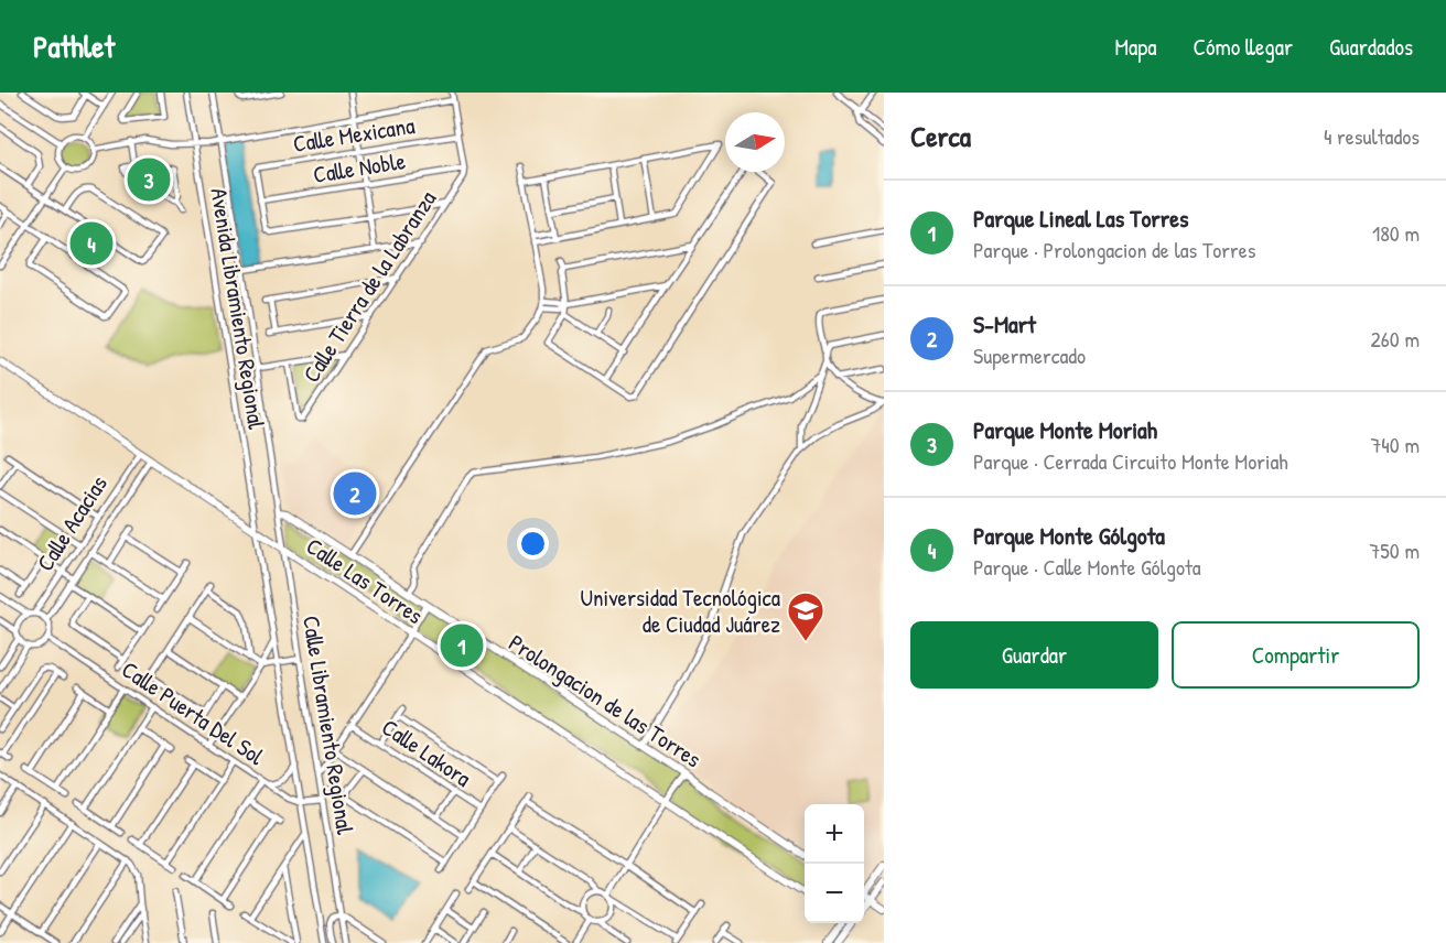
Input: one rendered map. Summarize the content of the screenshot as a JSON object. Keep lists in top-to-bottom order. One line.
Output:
{"streets":{"main road":["Calle Las Torres","Prolongacion de las Torres"],"street":["Calle Mexicana","Calle Noble","Calle Tierra de la Labranza","Avenida Libramiento Regional","Calle Acacias","Calle Puerta Del Sol","Calle Libramiento Regional","Calle Lakora"]},"crossings":[["Calle Mexicana","Calle Noble"],["Calle Noble","Calle Tierra de la Labranza"],["Avenida Libramiento Regional","Calle Las Torres"],["Avenida Libramiento Regional","Prolongacion de las Torres"],["Avenida Libramiento Regional","Calle Libramiento Regional"],["Calle Acacias","Calle Las Torres"],["Calle Acacias","Calle Puerta Del Sol"],["Calle Las Torres","Calle Libramiento Regional"],["Prolongacion de las Torres","Calle Libramiento Regional"],["Calle Puerta Del Sol","Calle Libramiento Regional"]],"places":{"school or university":["Universidad Tecnológica de Ciudad Juárez"]},"north":"right","page":{"header":"Pathlet","nav":["Mapa","Cómo llegar","Guardados"],"heading":["Cerca","4 resultados"],"pins":["3","4","2","1"],"list":[{"mark":"1","name":"Parque Lineal Las Torres","note":"Parque · Prolongacion de las Torres","value":"180 m"},{"mark":"2","name":"S-Mart","note":"Supermercado","value":"260 m"},{"mark":"3","name":"Parque Monte Moriah","note":"Parque · Cerrada Circuito Monte Moriah","value":"740 m"},{"mark":"4","name":"Parque Monte Gólgota","note":"Parque · Calle Monte Gólgota","value":"750 m"}],"buttons":["Guardar","Compartir"],"map_buttons":["+","−"]}}
